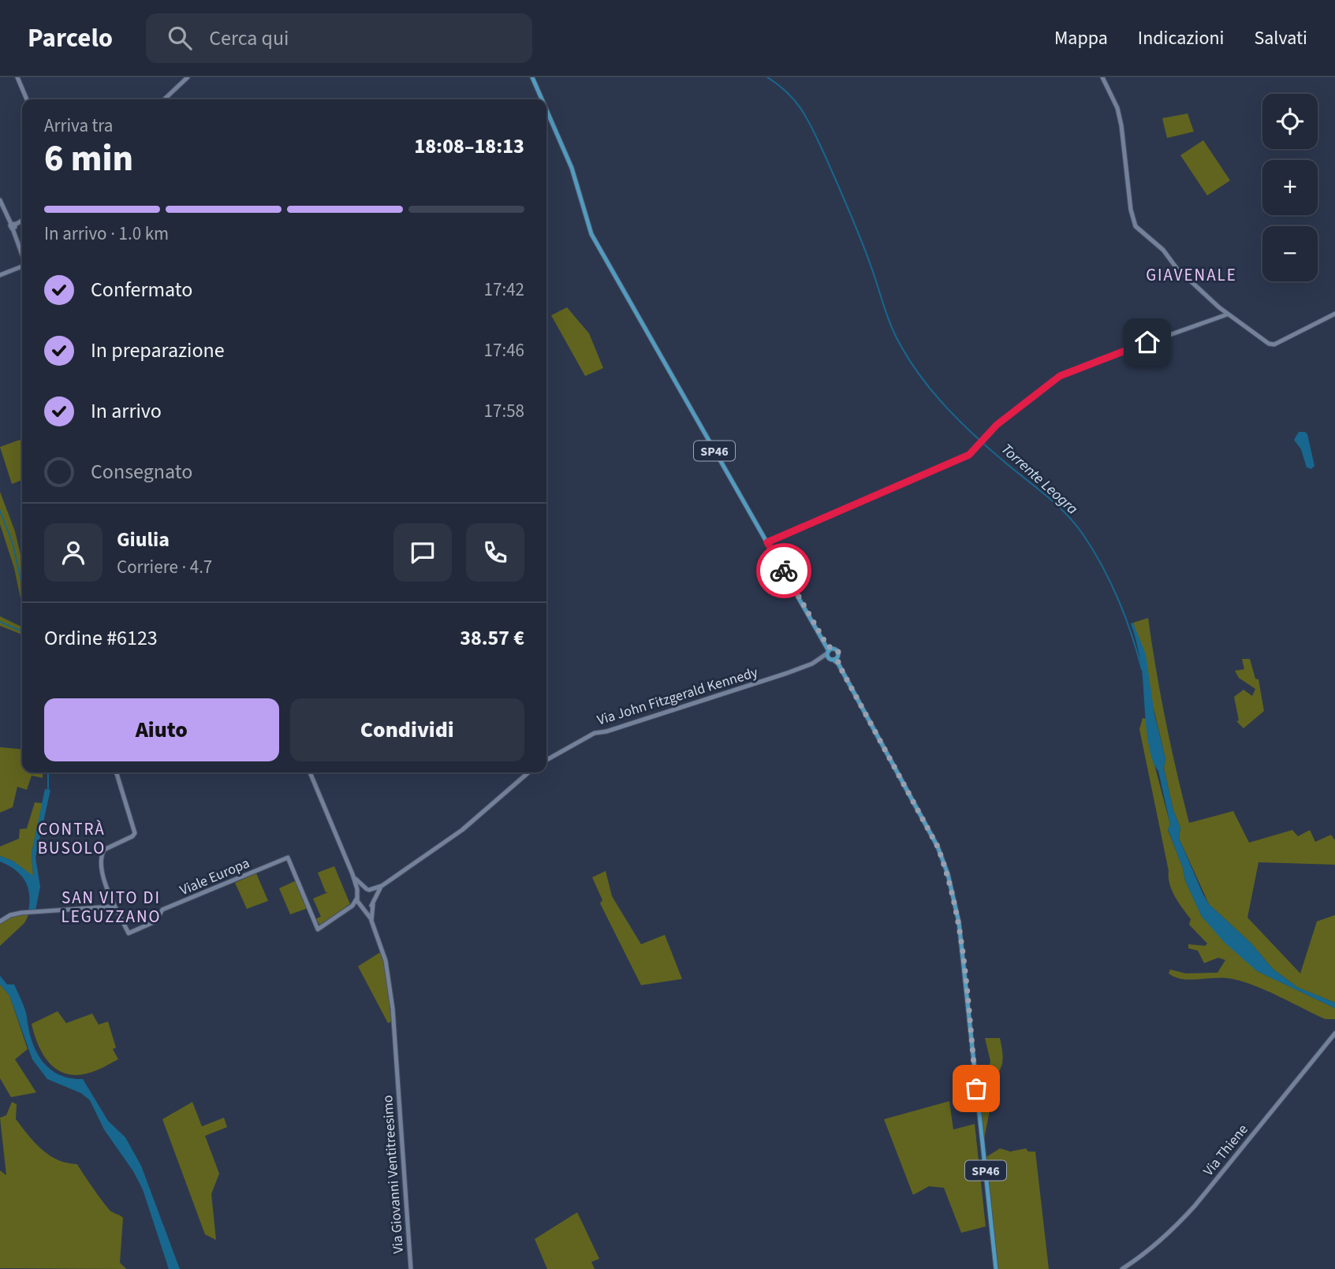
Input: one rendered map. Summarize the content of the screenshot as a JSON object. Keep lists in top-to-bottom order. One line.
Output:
{"streets":{"main road":["SP46","Via John Fitzgerald Kennedy","Viale Europa","Via Thiene","Via Giovanni Ventitreesimo"]},"crossings":[["SP46","Via John Fitzgerald Kennedy"]],"districts":["GIAVENALE","CONTRÀ BUSOLO","SAN VITO DI LEGUZZANO"],"water":["Torrente Leogra"],"page":{"header":"Parcelo","search":"Cerca qui","nav":["Mappa","Indicazioni","Salvati"],"map_buttons":["+","−"],"heading":["6 min","Arriva tra","18:08–18:13"],"panel":["Giulia","Corriere · 4.7","Ordine #6123","38.57 €"],"bar":"In arrivo · 1.0 km","list":[["Confermato","17:42"],["In preparazione","17:46"],["In arrivo","17:58"],"Consegnato"],"buttons":["Aiuto","Condividi"]}}
